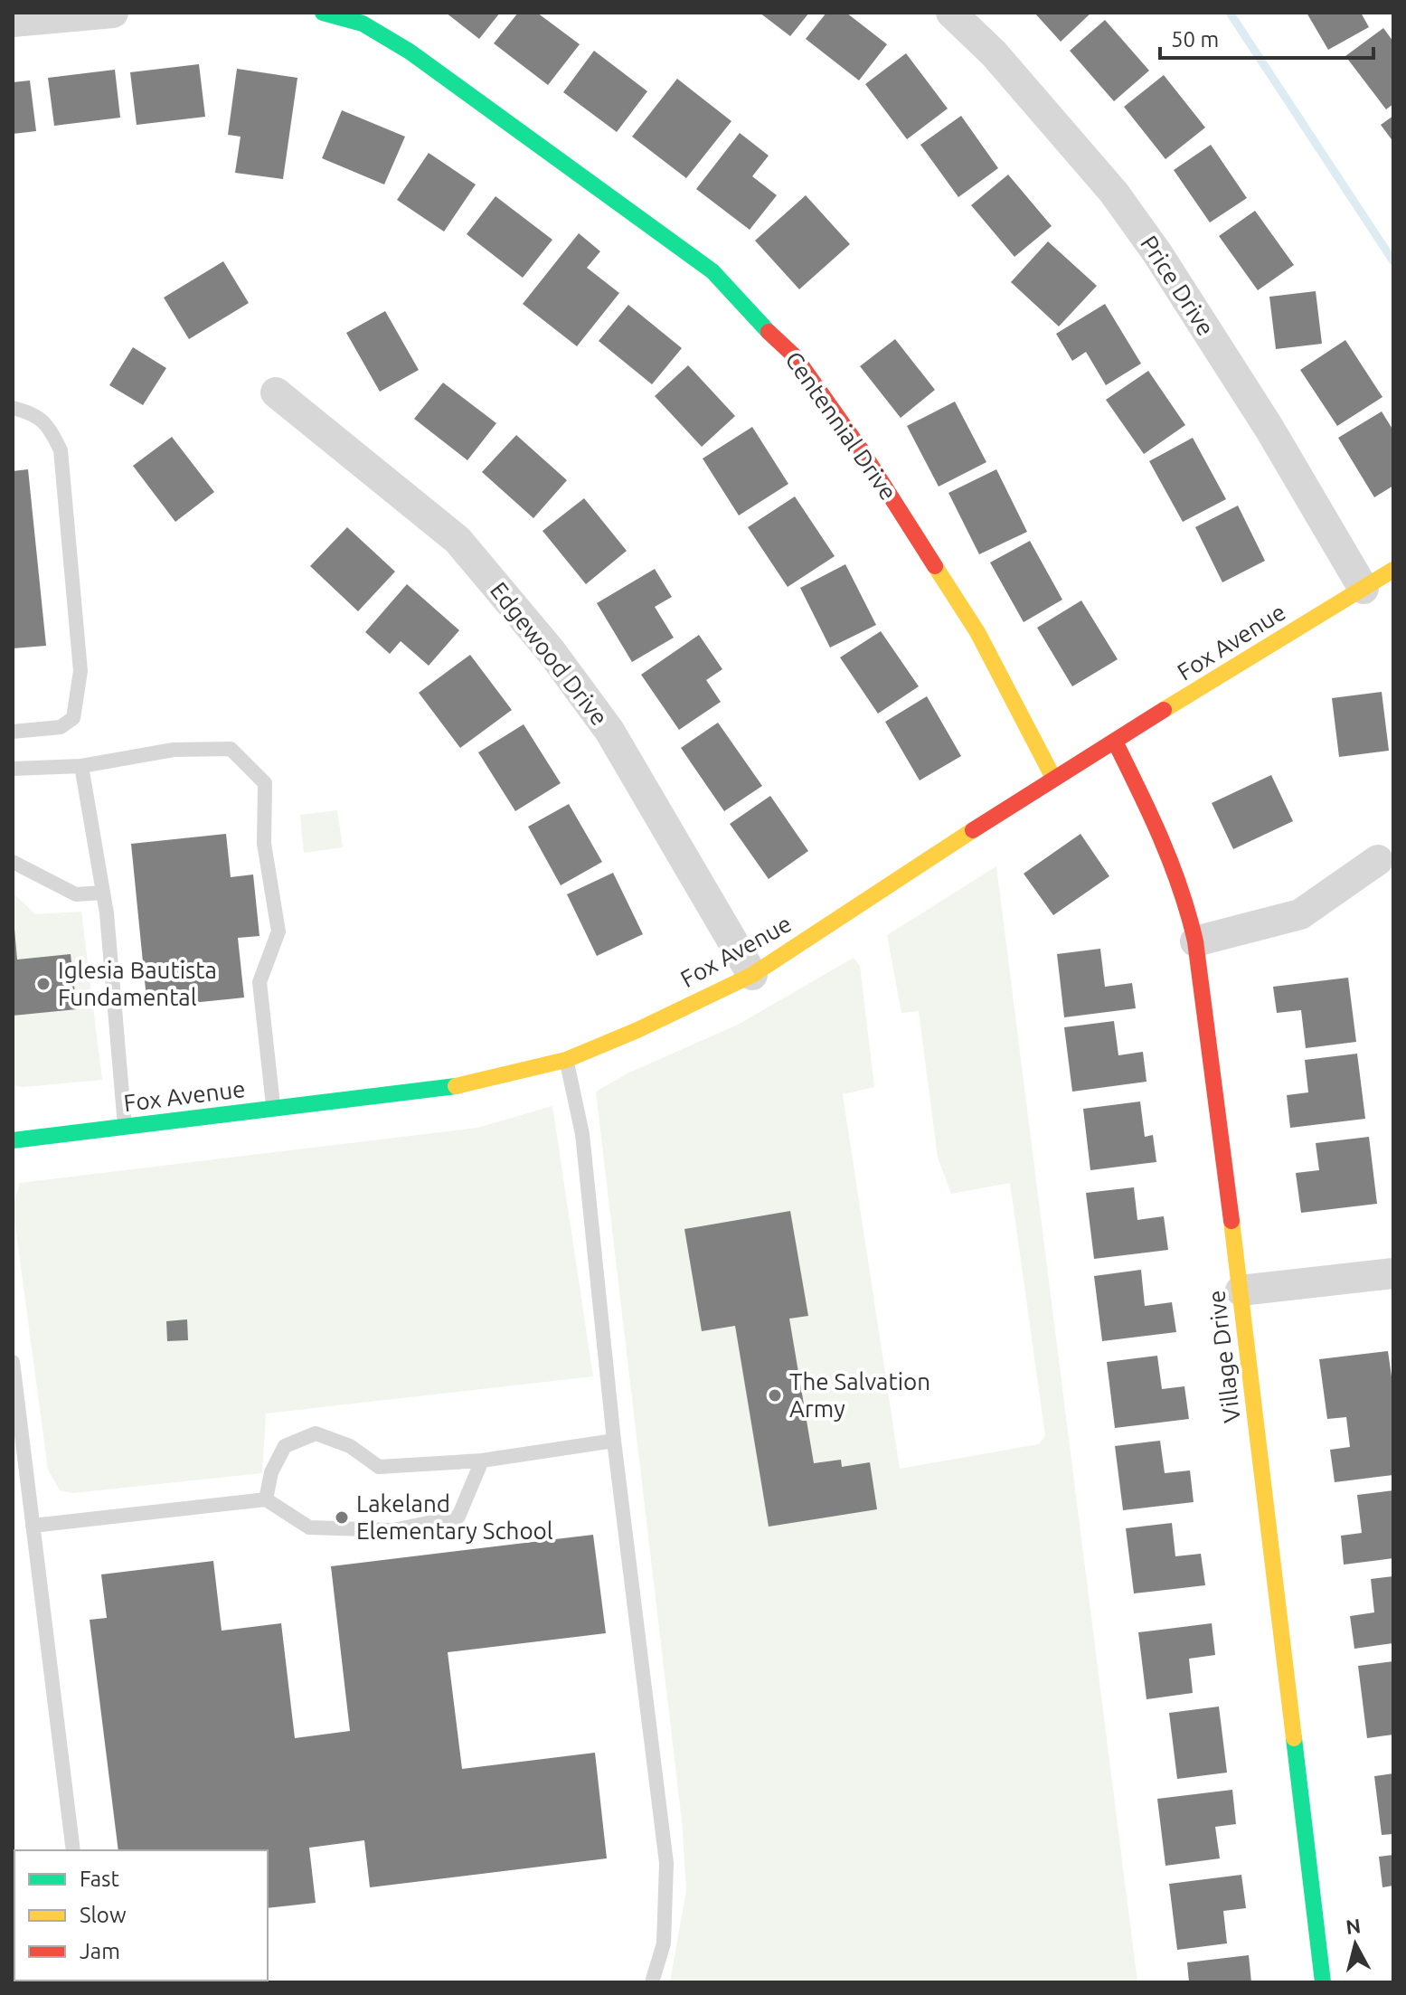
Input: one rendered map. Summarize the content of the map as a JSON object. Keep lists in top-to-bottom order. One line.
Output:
{"streets":{"street":["Price Drive","Centennial Drive","Fox Avenue","Edgewood Drive","Village Drive"]},"crossings":[["Price Drive","Fox Avenue"],["Centennial Drive","Fox Avenue"],["Fox Avenue","Edgewood Drive"],["Fox Avenue","Village Drive"]],"places":["Iglesia Bautista Fundamental","The Salvation Army","Lakeland Elementary School"],"legend":["Fast","Slow","Jam"],"scale_bar":"50 m","north":"top"}
